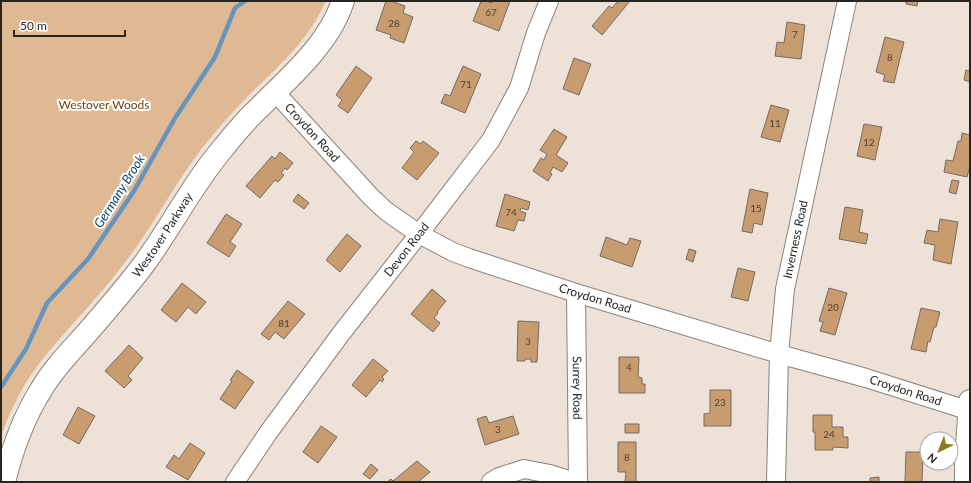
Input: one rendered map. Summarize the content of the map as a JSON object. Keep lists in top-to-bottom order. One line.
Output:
{"streets":{"street":["Croydon Road","Westover Parkway","Inverness Road","Devon Road","Surrey Road"]},"crossings":[["Croydon Road","Westover Parkway"],["Croydon Road","Inverness Road"],["Croydon Road","Devon Road"],["Croydon Road","Surrey Road"]],"water":["Germany Brook"],"parks":["Westover Woods"],"house_numbers":["67","28","7","8","71","11","12","15","74","20","81","3","4","23","3","24","8"],"scale_bar":"50 m","north":"bottom left"}
